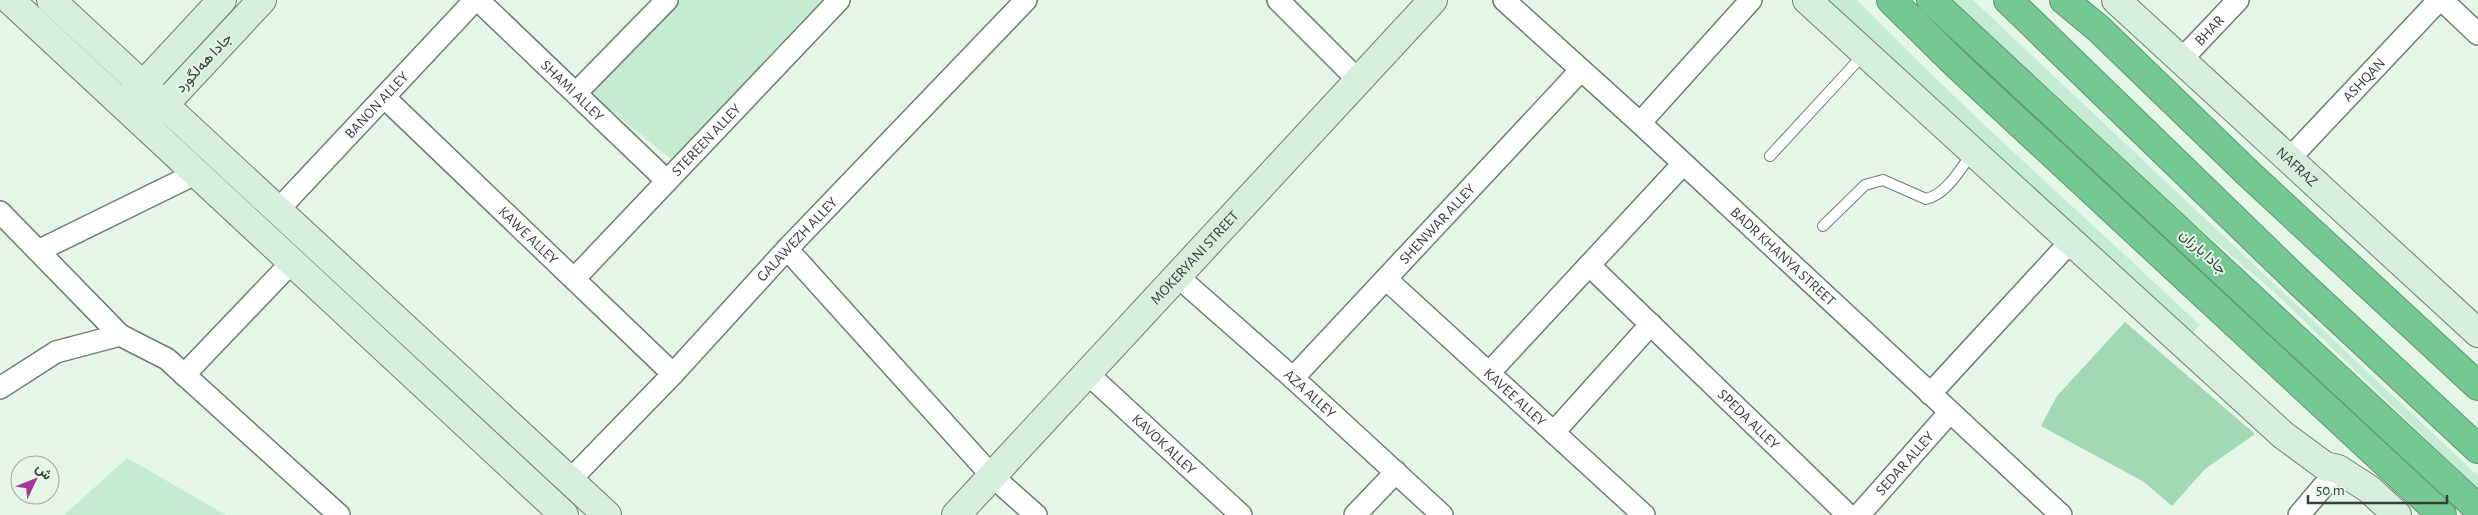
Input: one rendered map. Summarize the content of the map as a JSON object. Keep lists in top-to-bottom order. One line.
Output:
{"streets":{"highway":["جادا بارزان"],"main road":["جادا هەلگورد","NAFRAZ","MOKERYANI STREET"],"street":["BHAR","ASHQAN","SHAMI ALLEY","BANON ALLEY","STEREEN ALLEY","SHENWAR ALLEY","KAWE ALLEY","GALAWEZH ALLEY","BADR KHANYA STREET","AZA ALLEY","KAVEE ALLEY","SPEDA ALLEY","KAVOK ALLEY","SEDAR ALLEY"]},"crossings":[["BHAR","NAFRAZ"],["ASHQAN","NAFRAZ"],["SHAMI ALLEY","BANON ALLEY"],["SHAMI ALLEY","STEREEN ALLEY"],["BANON ALLEY","KAWE ALLEY"],["STEREEN ALLEY","KAWE ALLEY"],["SHENWAR ALLEY","BADR KHANYA STREET"],["SHENWAR ALLEY","AZA ALLEY"],["SHENWAR ALLEY","KAVEE ALLEY"],["KAWE ALLEY","GALAWEZH ALLEY"],["MOKERYANI STREET","AZA ALLEY"],["MOKERYANI STREET","KAVOK ALLEY"],["BADR KHANYA STREET","SEDAR ALLEY"]],"scale_bar":"50 m","north":"top right"}
